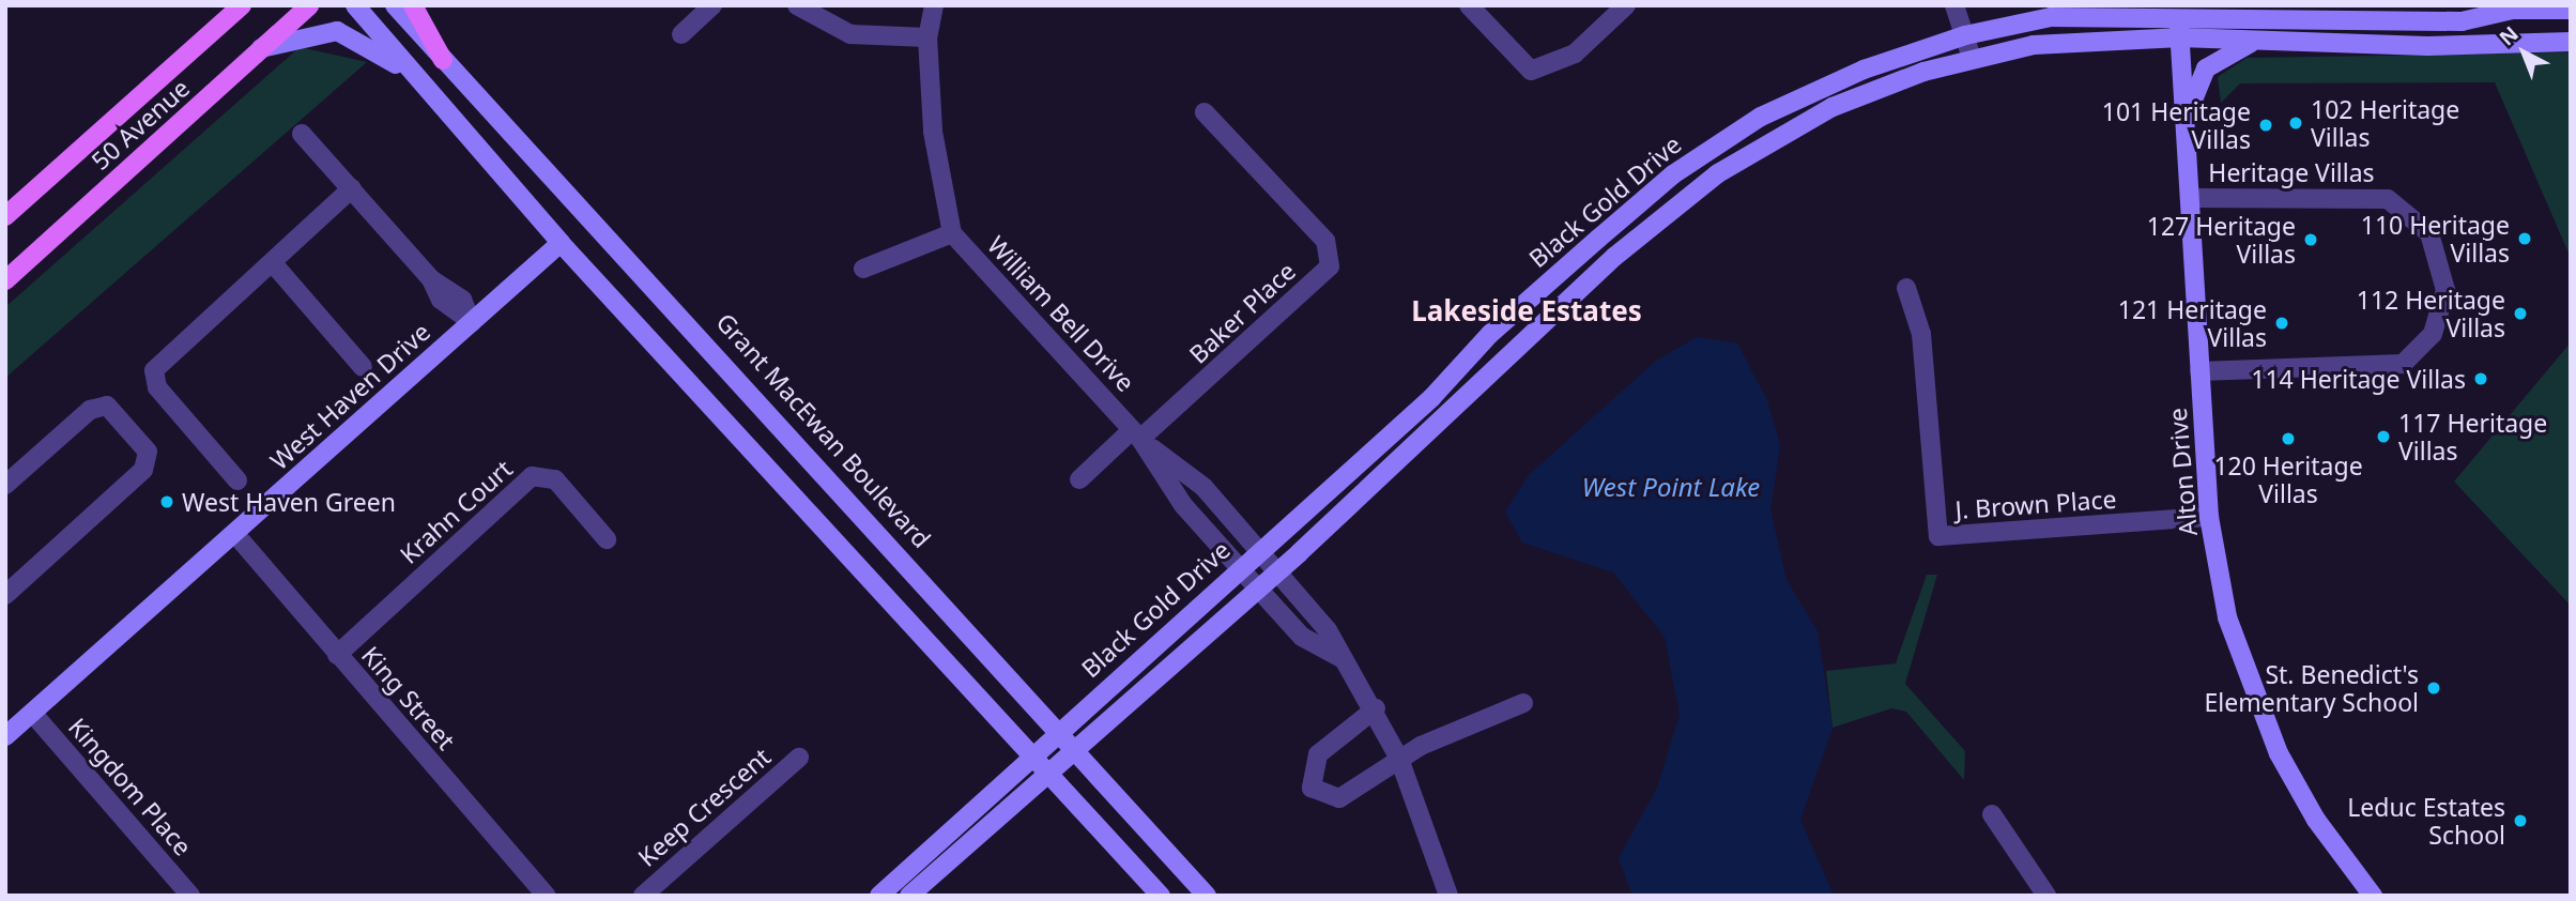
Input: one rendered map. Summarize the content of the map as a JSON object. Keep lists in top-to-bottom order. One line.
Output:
{"streets":{"main road":["50 Avenue","Black Gold Drive","West Haven Drive","Grant MacEwan Boulevard","Alton Drive"],"street":["Heritage Villas","Baker Place","William Bell Drive","J. Brown Place","Krahn Court","King Street","Kingdom Place","Keep Crescent"]},"crossings":[["Heritage Villas","Alton Drive"],["Black Gold Drive","William Bell Drive"],["Black Gold Drive","Grant MacEwan Boulevard"],["Black Gold Drive","Alton Drive"],["Baker Place","William Bell Drive"],["West Haven Drive","King Street"],["West Haven Drive","Kingdom Place"],["Alton Drive","J. Brown Place"],["Krahn Court","King Street"]],"districts":["Lakeside Estates"],"water":["West Point Lake"],"places":["102 Heritage Villas","101 Heritage Villas","110 Heritage Villas","127 Heritage Villas","112 Heritage Villas","121 Heritage Villas","114 Heritage Villas","117 Heritage Villas","120 Heritage Villas","West Haven Green","St. Benedict's Elementary School","Leduc Estates School"],"north":"top left"}
